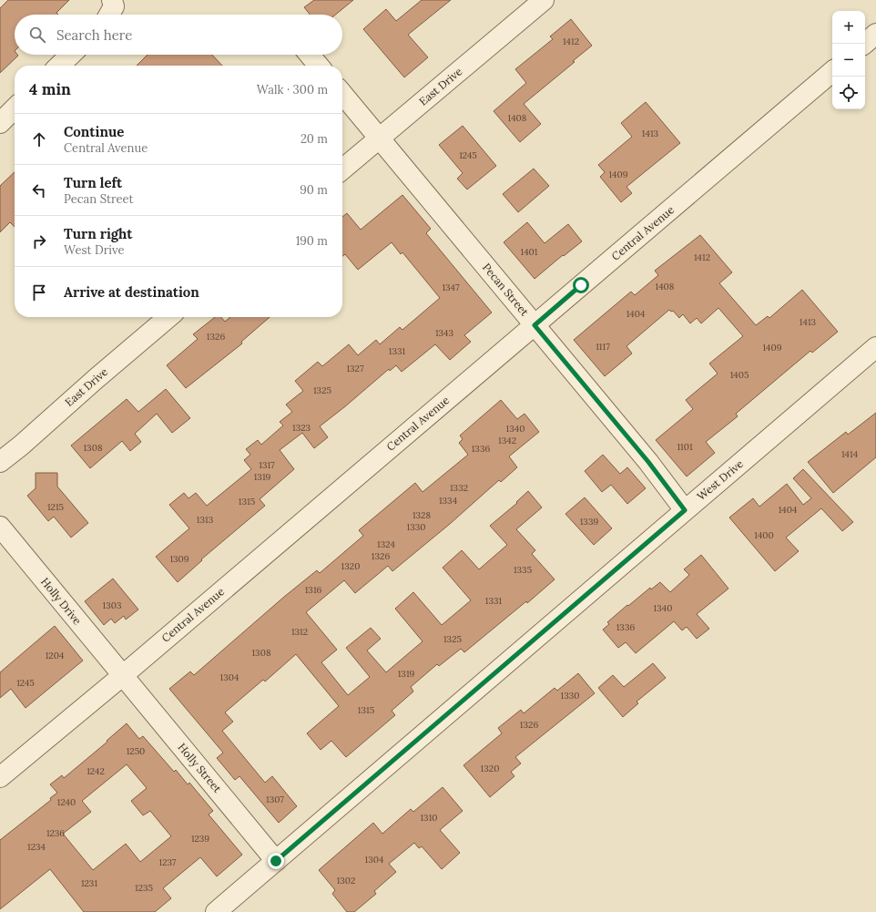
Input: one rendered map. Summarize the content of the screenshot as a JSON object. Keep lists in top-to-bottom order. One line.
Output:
{"streets":{"street":["East Drive","Central Avenue","Pecan Street","West Drive","Holly Drive","Holly Street"]},"crossings":[["East Drive","Pecan Street"],["Central Avenue","Pecan Street"],["Central Avenue","Holly Drive"],["Central Avenue","Holly Street"],["Pecan Street","West Drive"],["West Drive","Holly Street"],["Holly Drive","Holly Street"]],"house_numbers":["1412","1408","1413","1245","1409","1401","1412","1408","1347","1404","1413","1343","1326","1117","1409","1331","1327","1405","1325","1323","1340","1342","1101","1308","1336","1414","1317","1319","1332","1334","1315","1215","1404","1328","1313","1339","1330","1400","1324","1326","1309","1320","1335","1316","1331","1303","1340","1336","1312","1325","1308","1204","1319","1304","1245","1330","1315","1326","1250","1320","1242","1307","1240","1310","1236","1239","1234","1304","1237","1302","1231","1235"],"page":{"map_buttons":["+","−"],"search":"Search here","heading":["4 min","Walk · 300 m"],"list":[["Continue","Central Avenue","20 m"],["Turn left","Pecan Street","90 m"],["Turn right","West Drive","190 m"],"Arrive at destination"]}}
